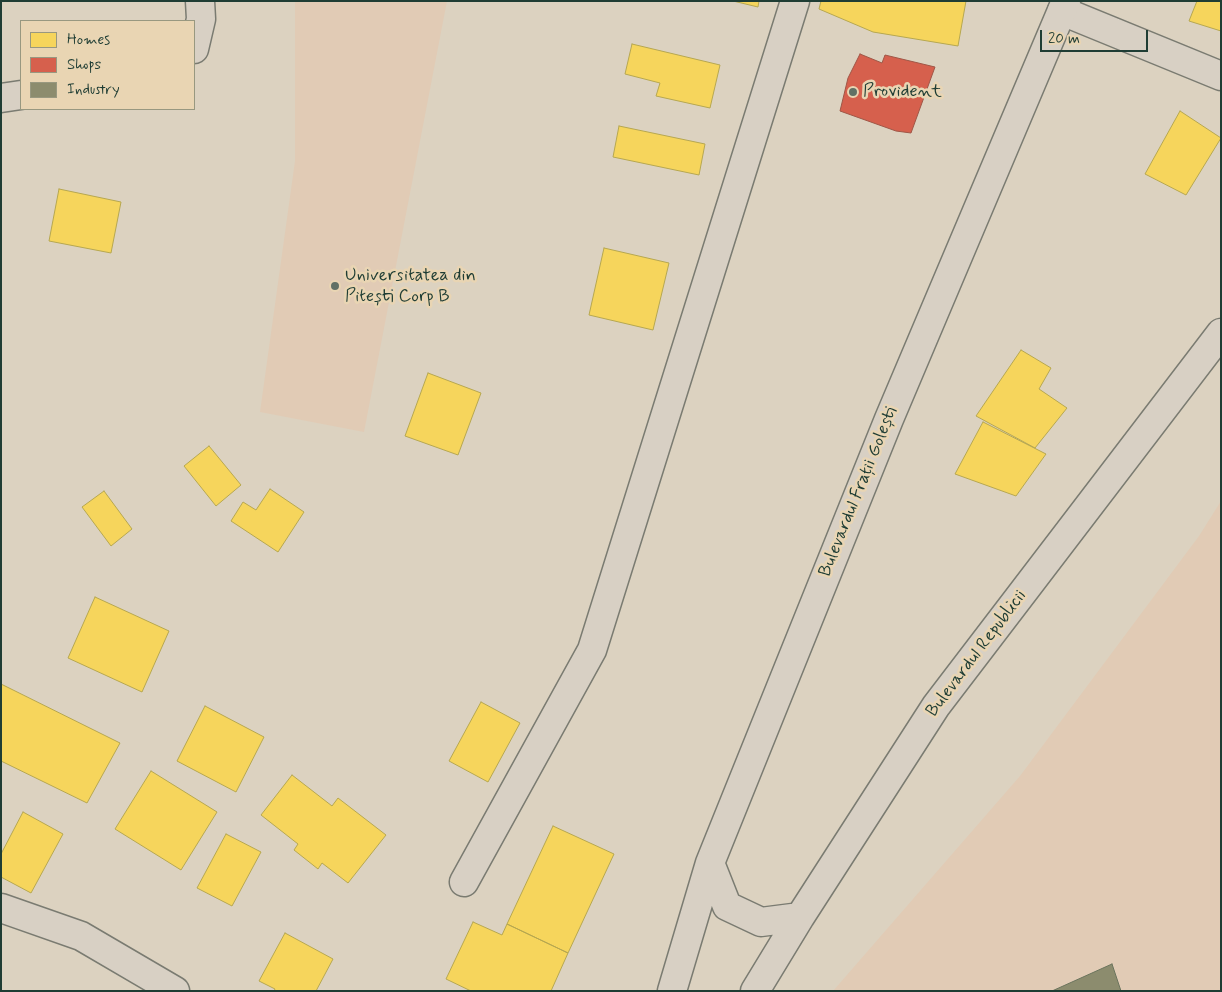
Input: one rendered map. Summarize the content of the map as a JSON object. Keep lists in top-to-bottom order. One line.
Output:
{"streets":{"main road":["Bulevardul Frații Golești","Bulevardul Republicii"]},"places":["Provident","Universitatea din Pitești Corp B"],"legend":["Homes","Shops","Industry"],"scale_bar":"20 m"}
